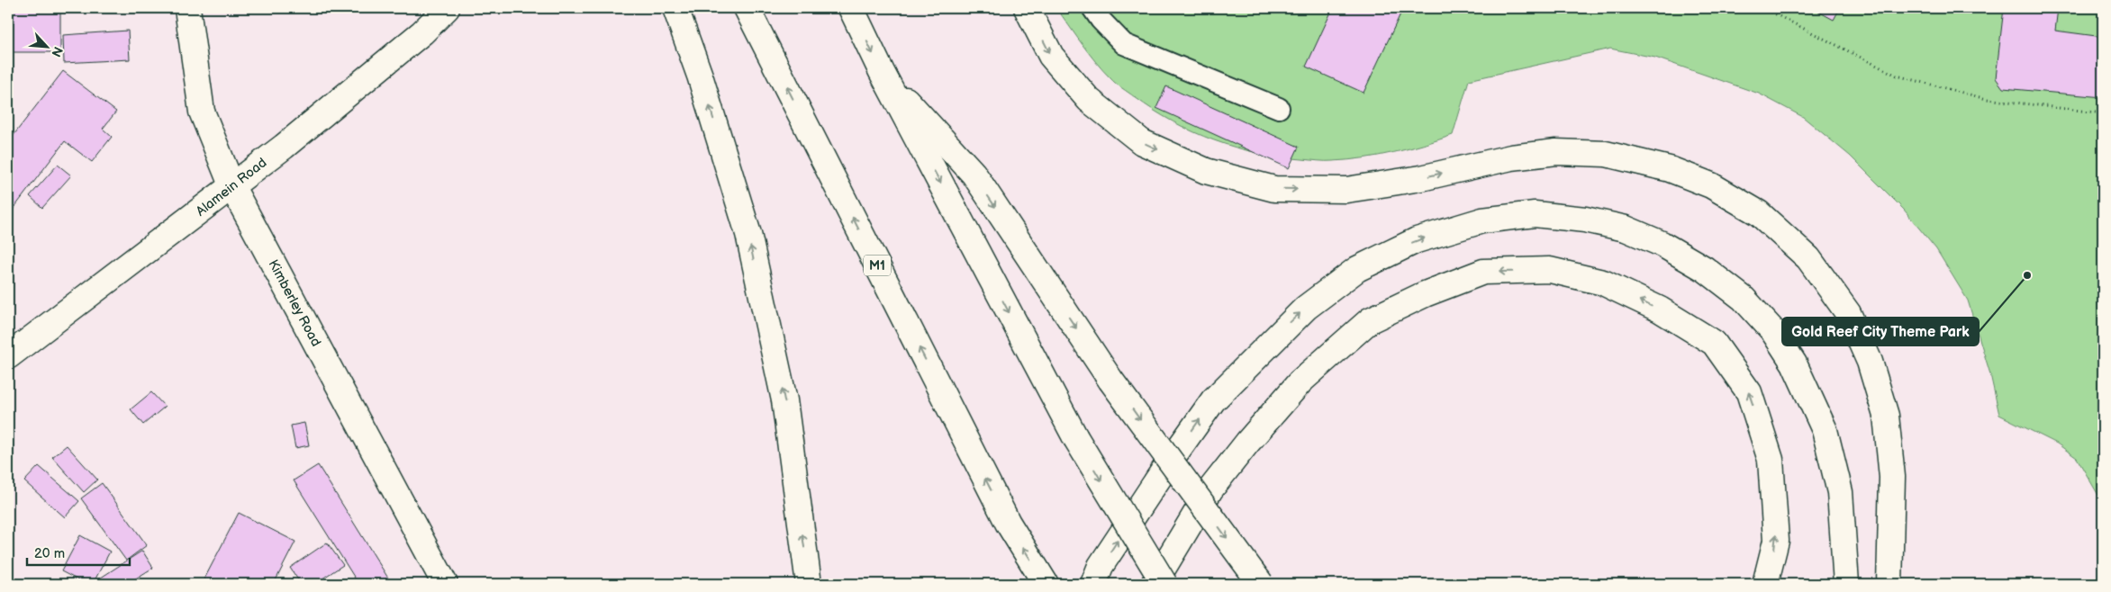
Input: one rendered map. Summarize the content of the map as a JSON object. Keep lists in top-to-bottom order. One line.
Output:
{"streets":{"main road":["Alamein Road","M1","Kimberley Road"]},"crossings":[["Alamein Road","Kimberley Road"]],"places":["Gold Reef City Theme Park"],"scale_bar":"20 m","north":"bottom right"}
